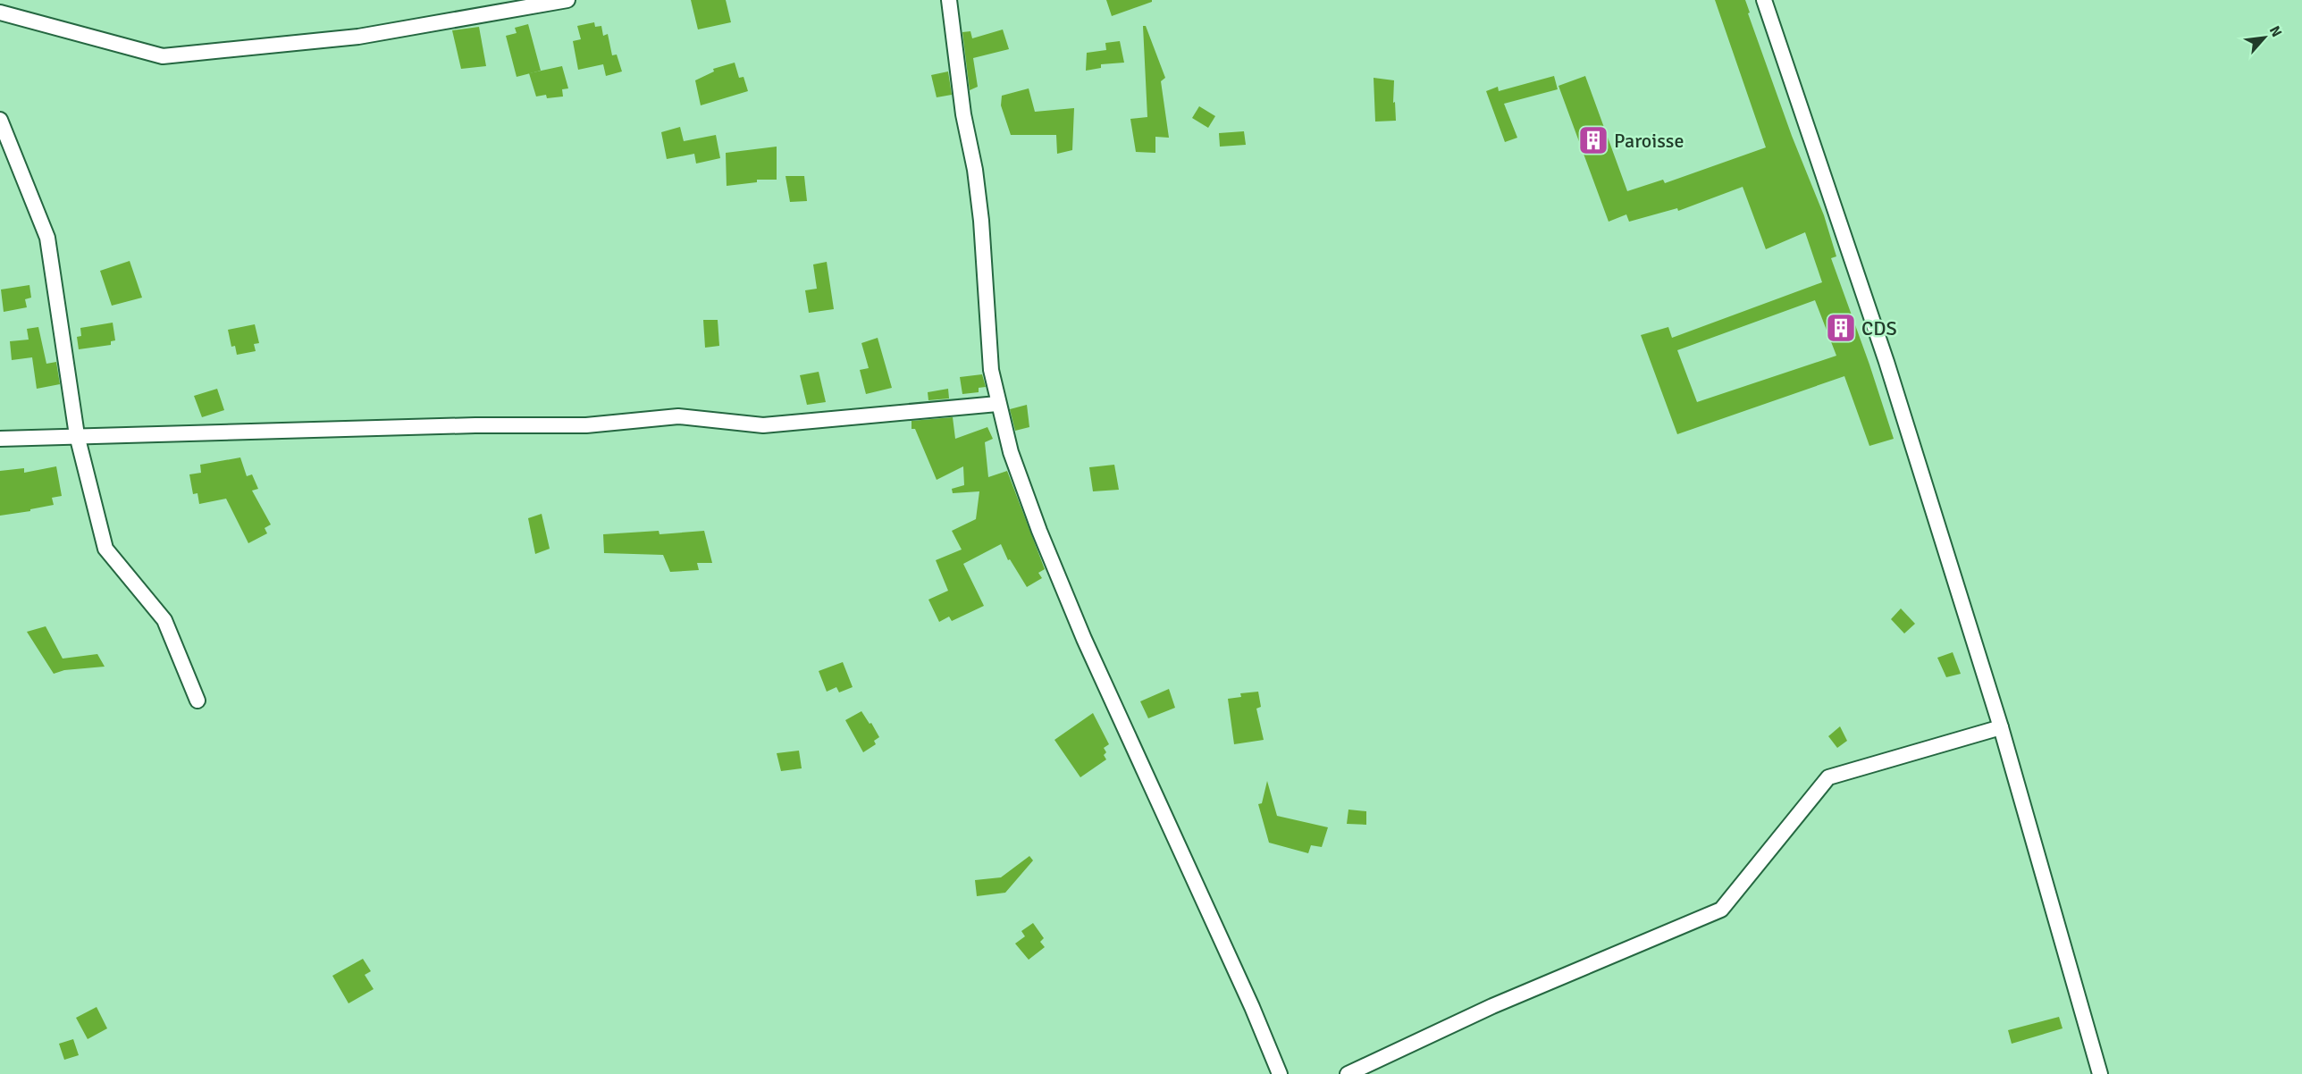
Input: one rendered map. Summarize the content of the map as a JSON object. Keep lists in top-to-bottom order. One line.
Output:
{"places":{"building":["Paroisse","CDS"]},"north":"top right"}
